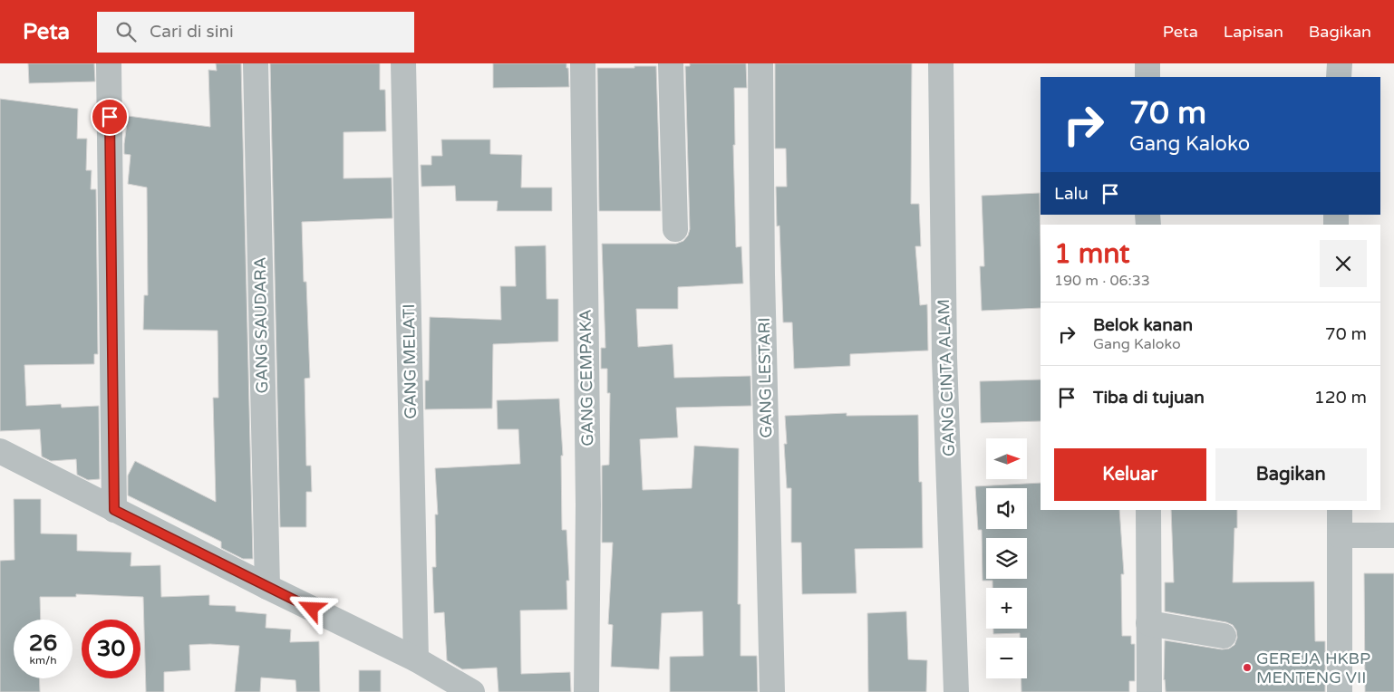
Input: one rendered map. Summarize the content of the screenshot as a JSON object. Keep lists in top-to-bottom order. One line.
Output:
{"streets":{"street":["GANG SAUDARA","GANG MELATI","GANG CEMPAKA","GANG LESTARI","GANG CINTA ALAM"]},"places":["GEREJA HKBP MENTENG VII"],"north":"right","page":{"header":"Peta","search":"Cari di sini","nav":["Peta","Lapisan","Bagikan"],"turn":["70 m","Gang Kaloko"],"then":"Lalu","heading":["1 mnt","190 m · 06:33"],"list":[{"name":"Belok kanan","note":"Gang Kaloko","value":"70 m"},{"name":"Tiba di tujuan","value":"120 m"}],"map_buttons":["+","−"],"buttons":["Keluar","Bagikan"],"speed":"26 km/h","limit":"30"}}
